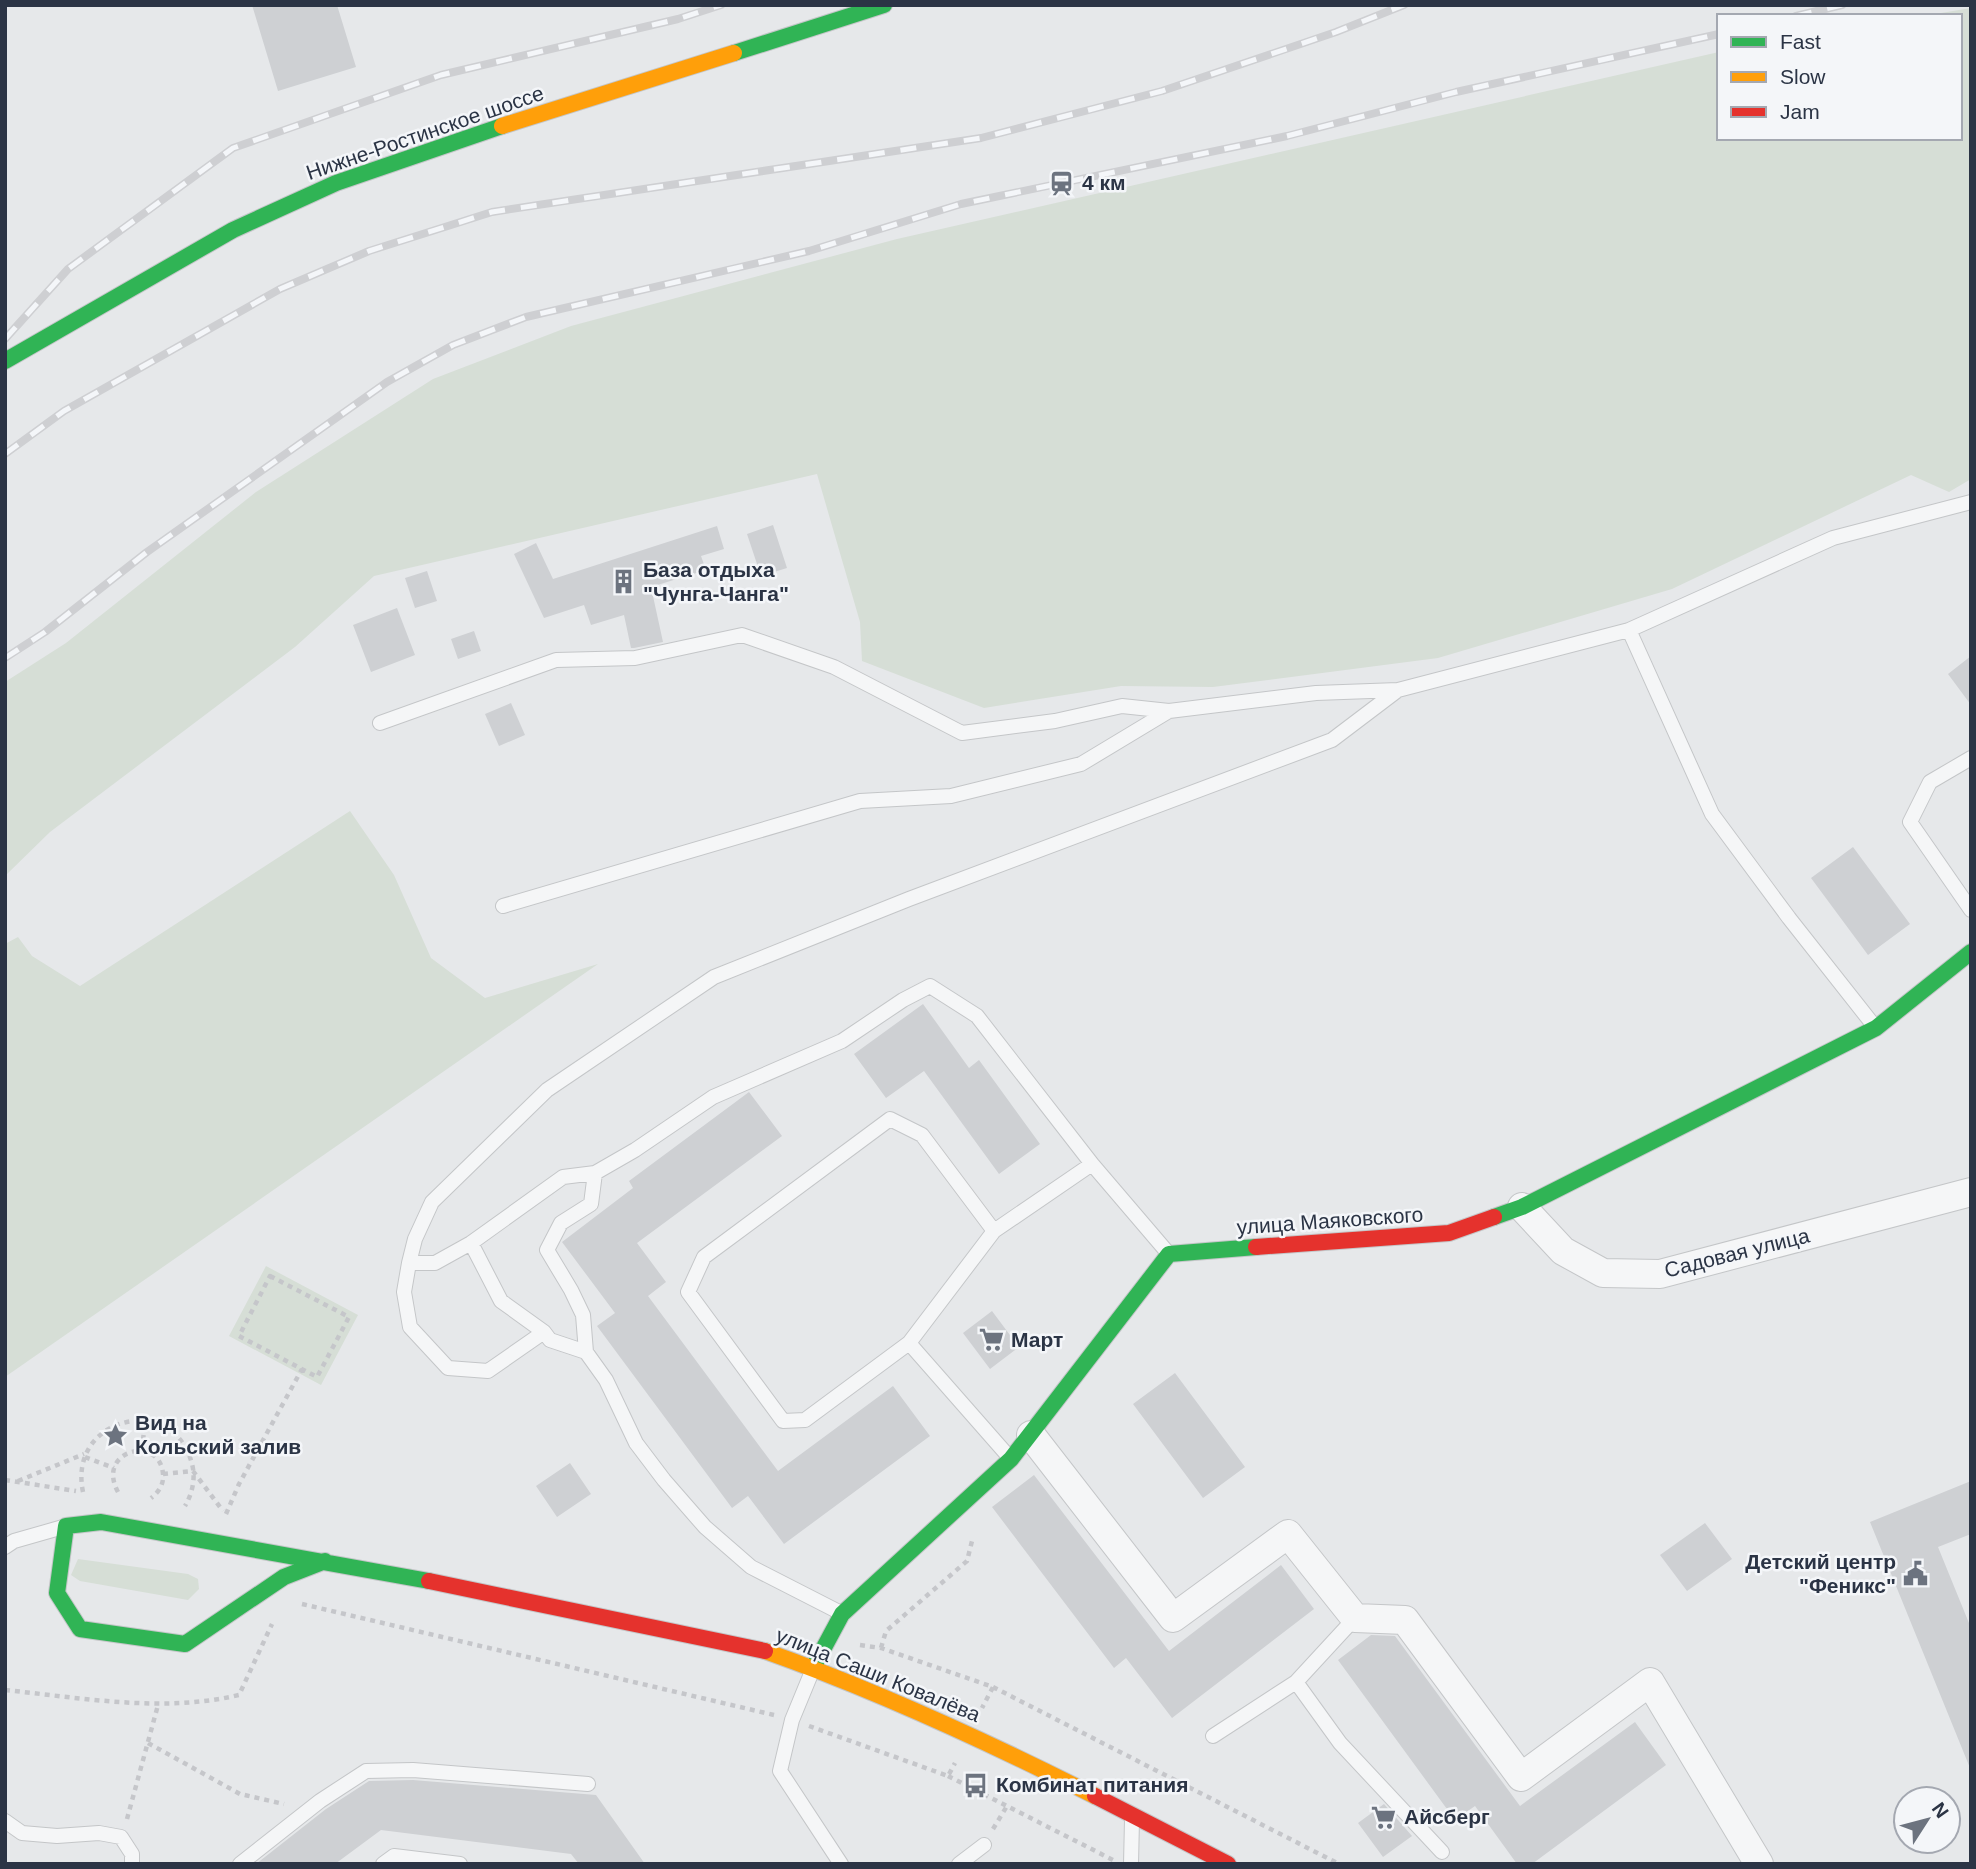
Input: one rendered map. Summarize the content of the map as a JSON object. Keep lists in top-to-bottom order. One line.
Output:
{"streets":{"street":["Нижне-Ростинское шоссе","улица Маяковского","Садовая улица","улица Саши Ковалёва"]},"crossings":[["улица Маяковского","Садовая улица"]],"places":{"station":["4 км"],"building":["База отдыха \"Чунга-Чанга\""],"supermarket":["Март","Айсберг"],"place":["Вид на Кольский залив"],"public building":["Детский центр \"Феникс\""],"bus stop":["Комбинат питания"]},"legend":["Fast","Slow","Jam"],"north":"top right"}
